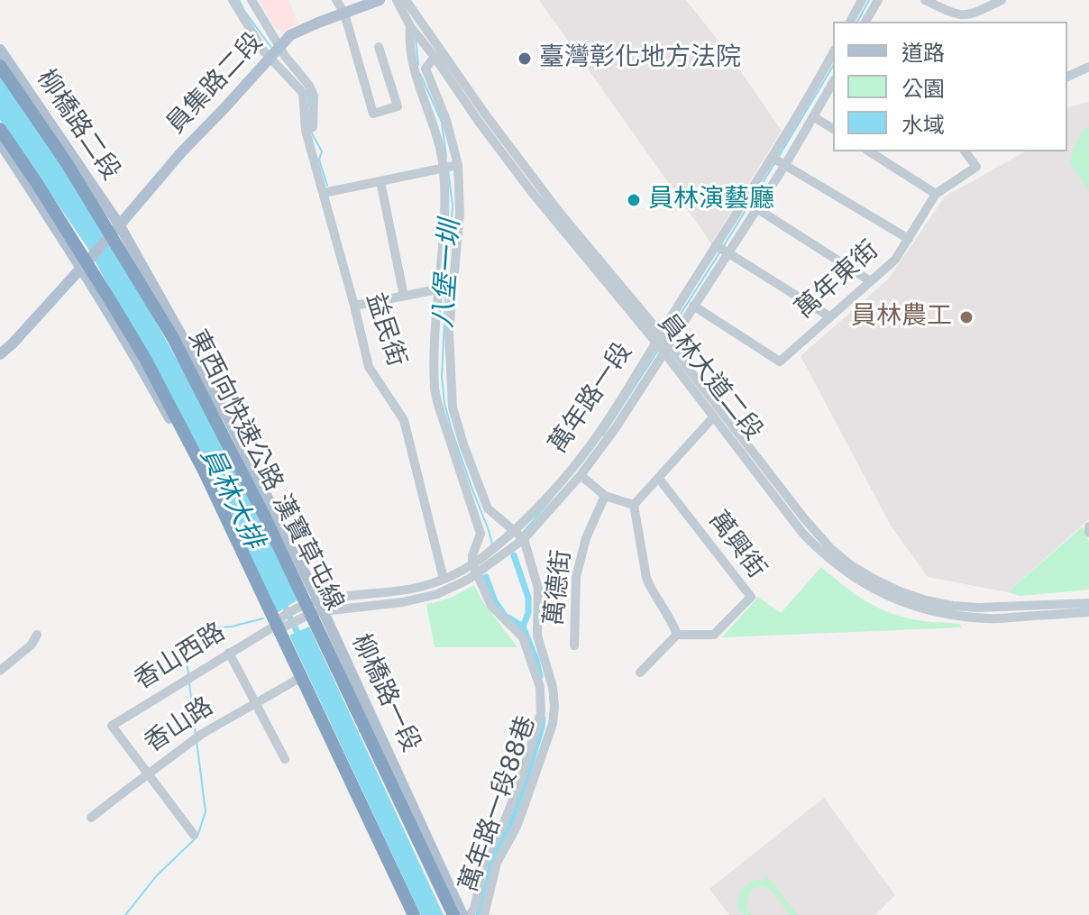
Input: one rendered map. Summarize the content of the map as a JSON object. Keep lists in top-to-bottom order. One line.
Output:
{"streets":{"highway":["東西向快速公路 漢寶草屯線"],"main road":["員集路二段","柳橋路二段","柳橋路一段"],"street":["萬年東街","益民街","員林大道二段","萬年路一段","萬興街","萬德街","香山西路","香山路","萬年路一段88巷"]},"crossings":[["員集路二段","柳橋路二段"],["員集路二段","柳橋路一段"],["柳橋路二段","柳橋路一段"],["萬年東街","萬年路一段"],["益民街","萬年路一段"],["員林大道二段","萬年路一段"],["萬年路一段","香山西路"],["萬年路一段","柳橋路一段"],["萬年路一段","萬年路一段88巷"],["香山西路","香山路"]],"water":["八堡一圳","員林大排"],"places":["臺灣彰化地方法院","員林演藝廳","員林農工"],"legend":["道路","公園","水域"]}
